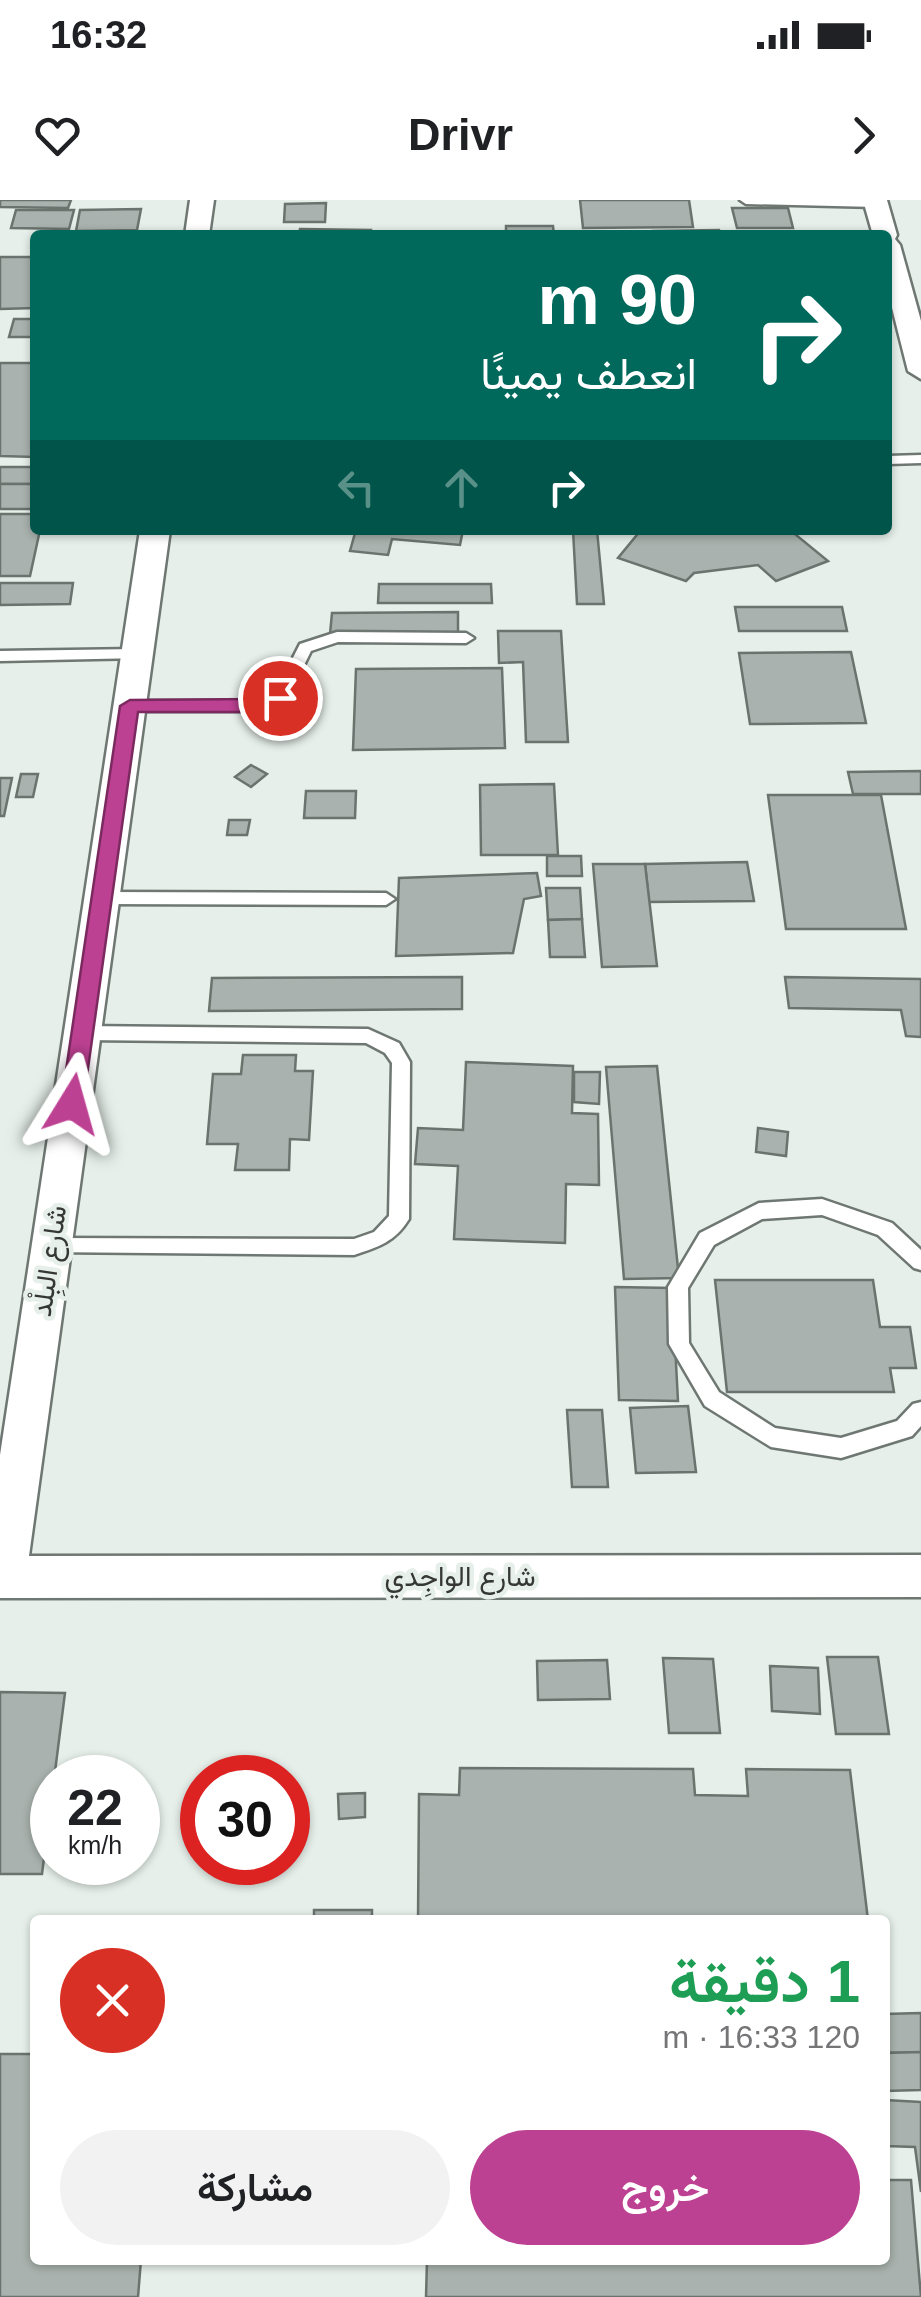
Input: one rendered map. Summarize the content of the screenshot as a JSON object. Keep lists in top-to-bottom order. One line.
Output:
{"streets":{"street":["شارع البِلْد","شارع الواجِدي"]},"crossings":[["شارع البِلْد","شارع الواجِدي"]],"page":{"status":"16:32","header":"Drivr","turn":["90 m","انعطف يمينًا"],"speed":"22 km/h","limit":"30","heading":["1 دقيقة","120 m · 16:33"],"buttons":["خروج","مشاركة"]}}
